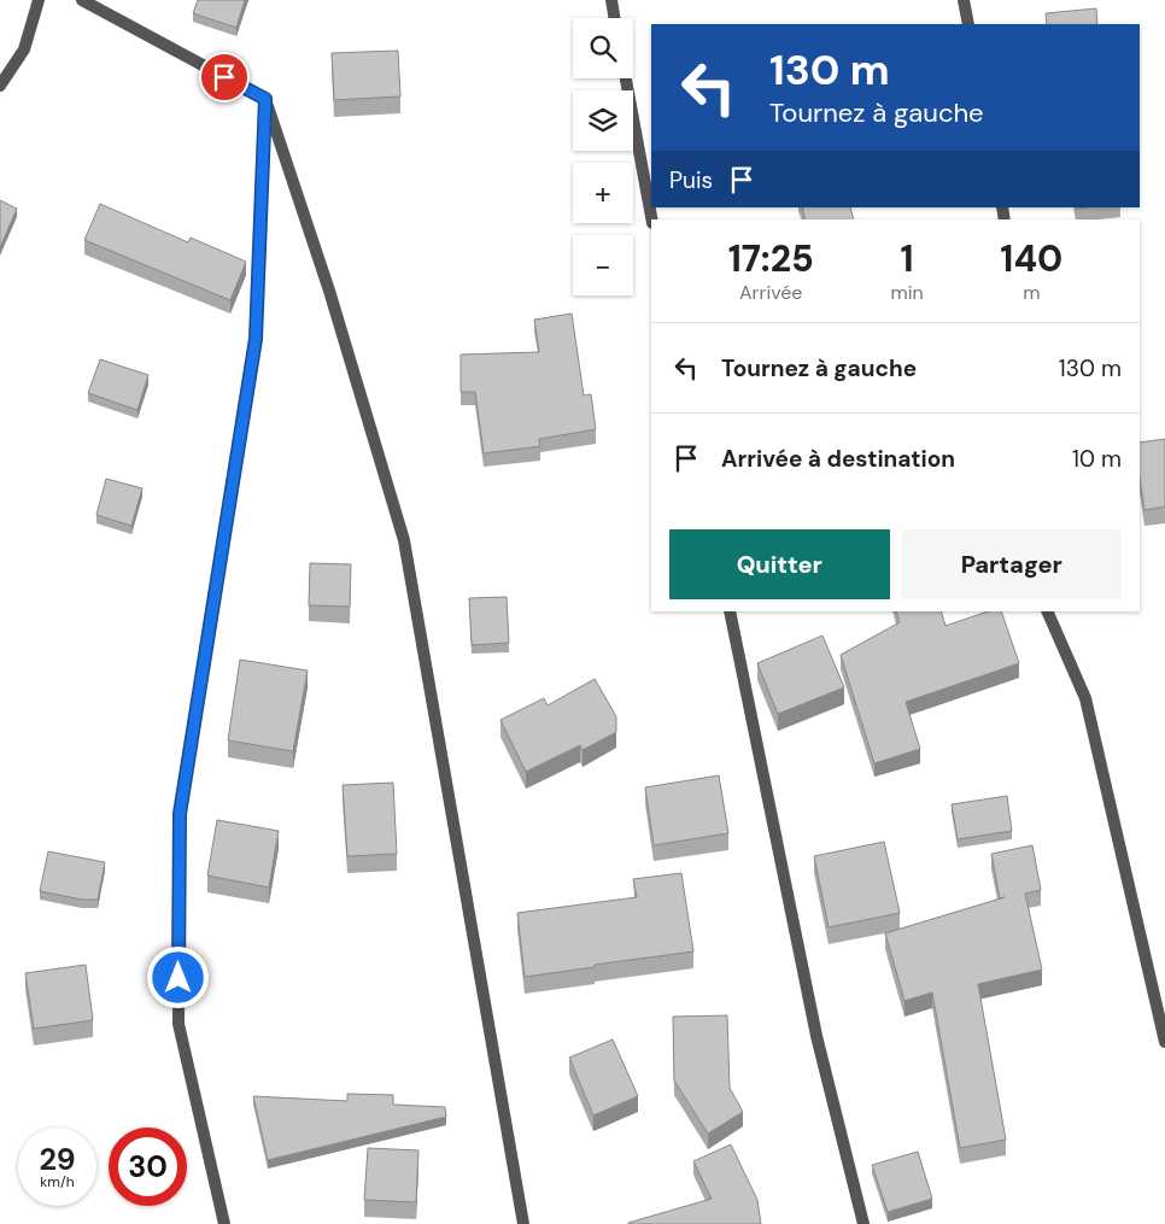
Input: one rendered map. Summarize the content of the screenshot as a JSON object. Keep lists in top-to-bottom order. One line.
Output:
{"page":{"map_buttons":["+","−"],"turn":["130 m","Tournez à gauche"],"then":"Puis","eta":["17:25","Arrivée","1","min","140","m"],"list":[{"name":"Tournez à gauche","value":"130 m"},{"name":"Arrivée à destination","value":"10 m"}],"buttons":["Quitter","Partager"],"speed":"29 km/h","limit":"30"}}
